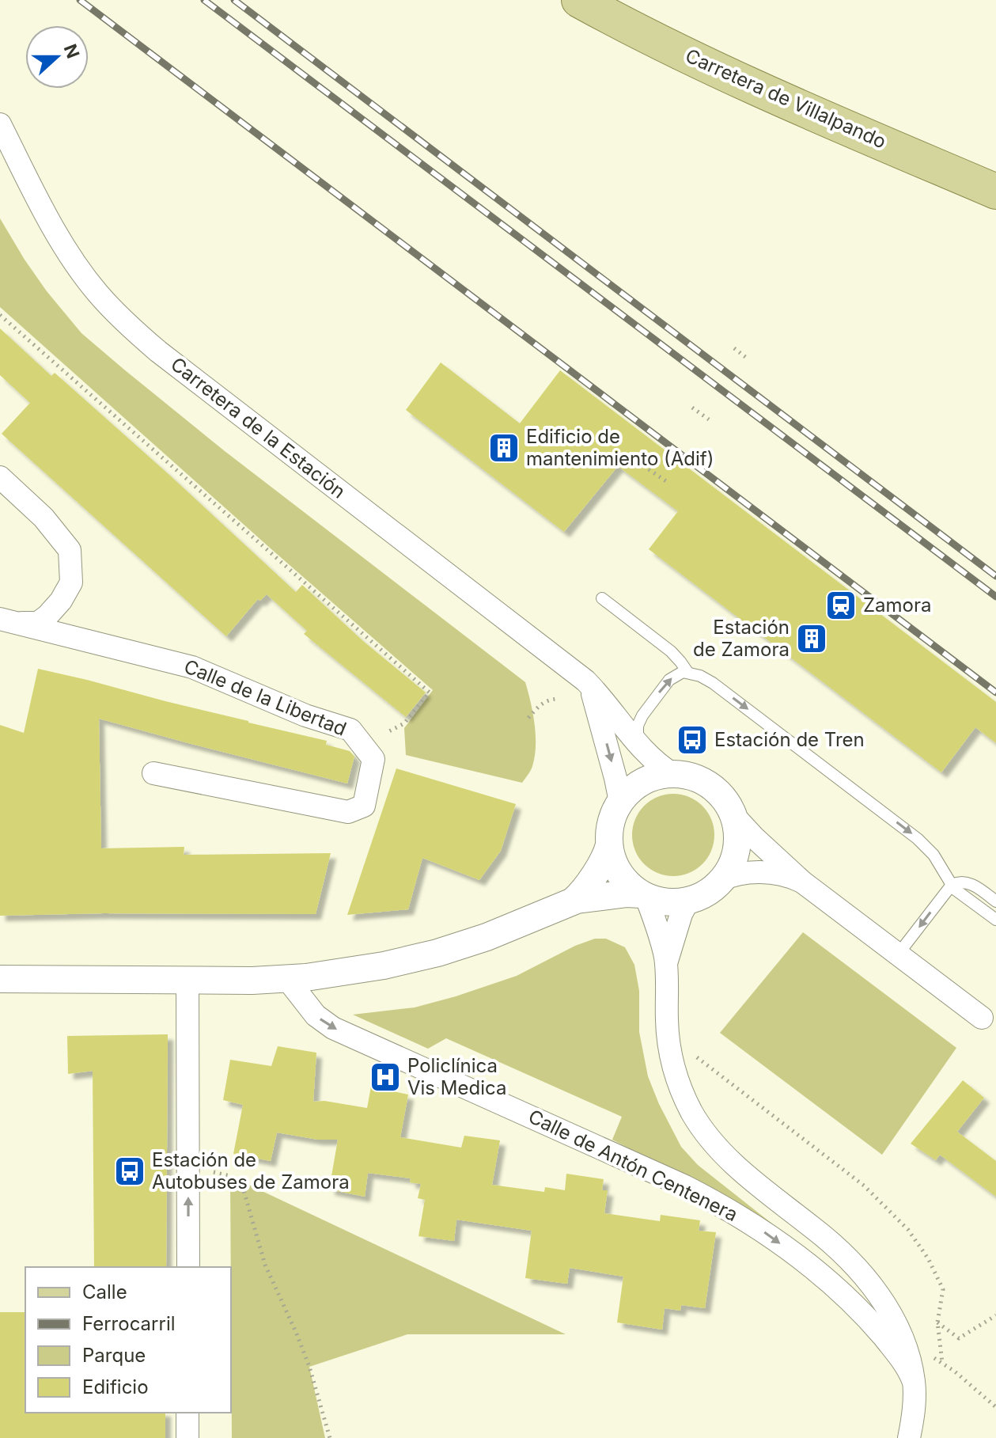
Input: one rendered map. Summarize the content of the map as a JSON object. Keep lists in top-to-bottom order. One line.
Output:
{"streets":{"main road":["Carretera de Villalpando"],"street":["Carretera de la Estación","Calle de la Libertad","Calle de Antón Centenera"]},"crossings":[["Carretera de la Estación","Calle de Antón Centenera"]],"places":{"building":["Edificio de mantenimiento (Adif)","Estación de Zamora"],"station":["Zamora"],"bus stop":["Estación de Tren","Estación de Autobuses de Zamora"],"hospital":["Policlínica Vis Medica"]},"legend":["Calle","Ferrocarril","Parque","Edificio"],"north":"right"}
